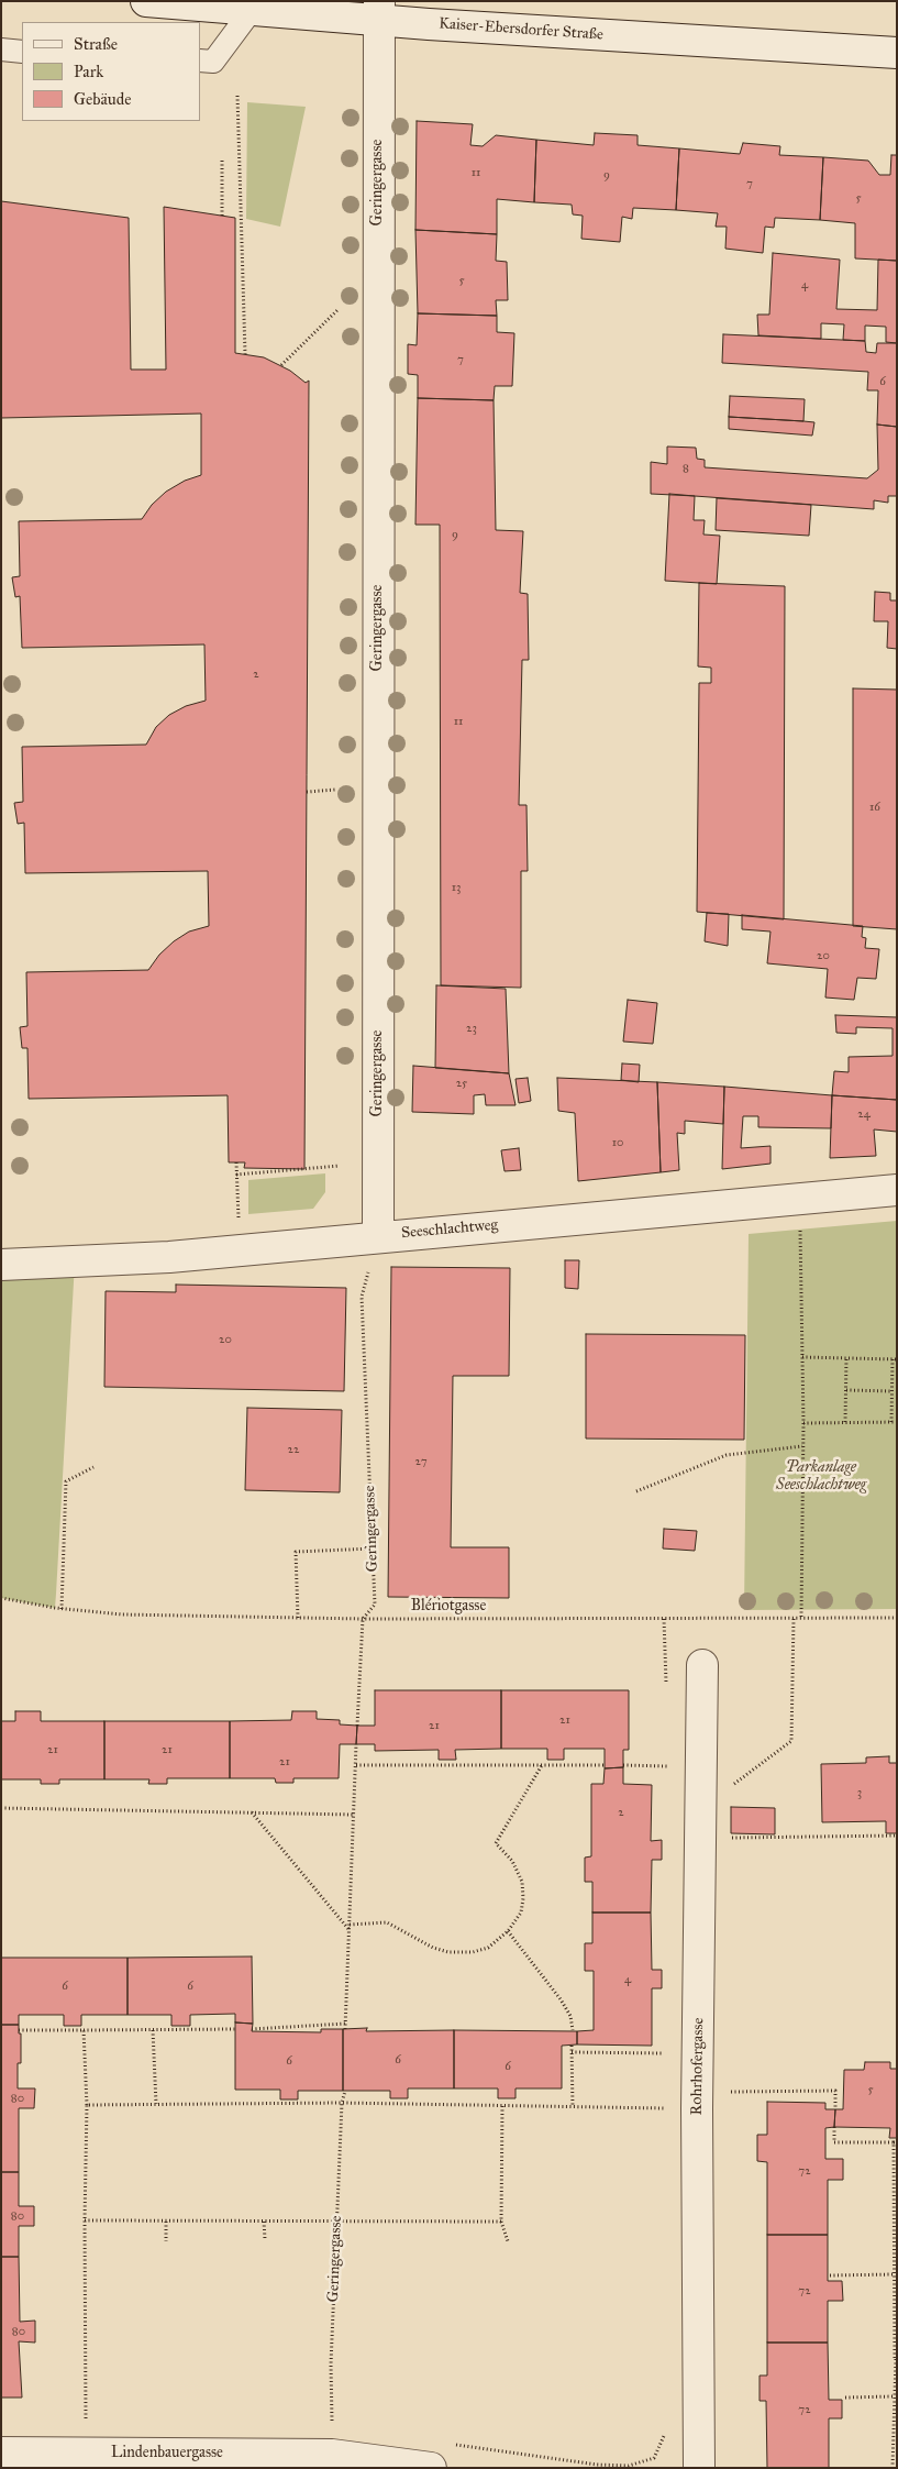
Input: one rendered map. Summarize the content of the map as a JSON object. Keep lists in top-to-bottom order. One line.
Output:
{"streets":{"street":["Kaiser-Ebersdorfer Straße","Geringergasse","Seeschlachtweg","Rohrhofergasse","Lindenbauergasse"],"path":["Blériotgasse"]},"crossings":[["Kaiser-Ebersdorfer Straße","Geringergasse"],["Geringergasse","Seeschlachtweg"],["Geringergasse","Blériotgasse"]],"parks":["Parkanlage Seeschlachtweg"],"house_numbers":["11","9","7","5","5","4","7","6","8","9","2","11","16","13","20","23","25","24","10","20","22","27","21","21","21","21","21","3","2","4","6","6","6","6","6","5","80","72","80","72","80","72"],"legend":["Straße","Park","Gebäude"]}
